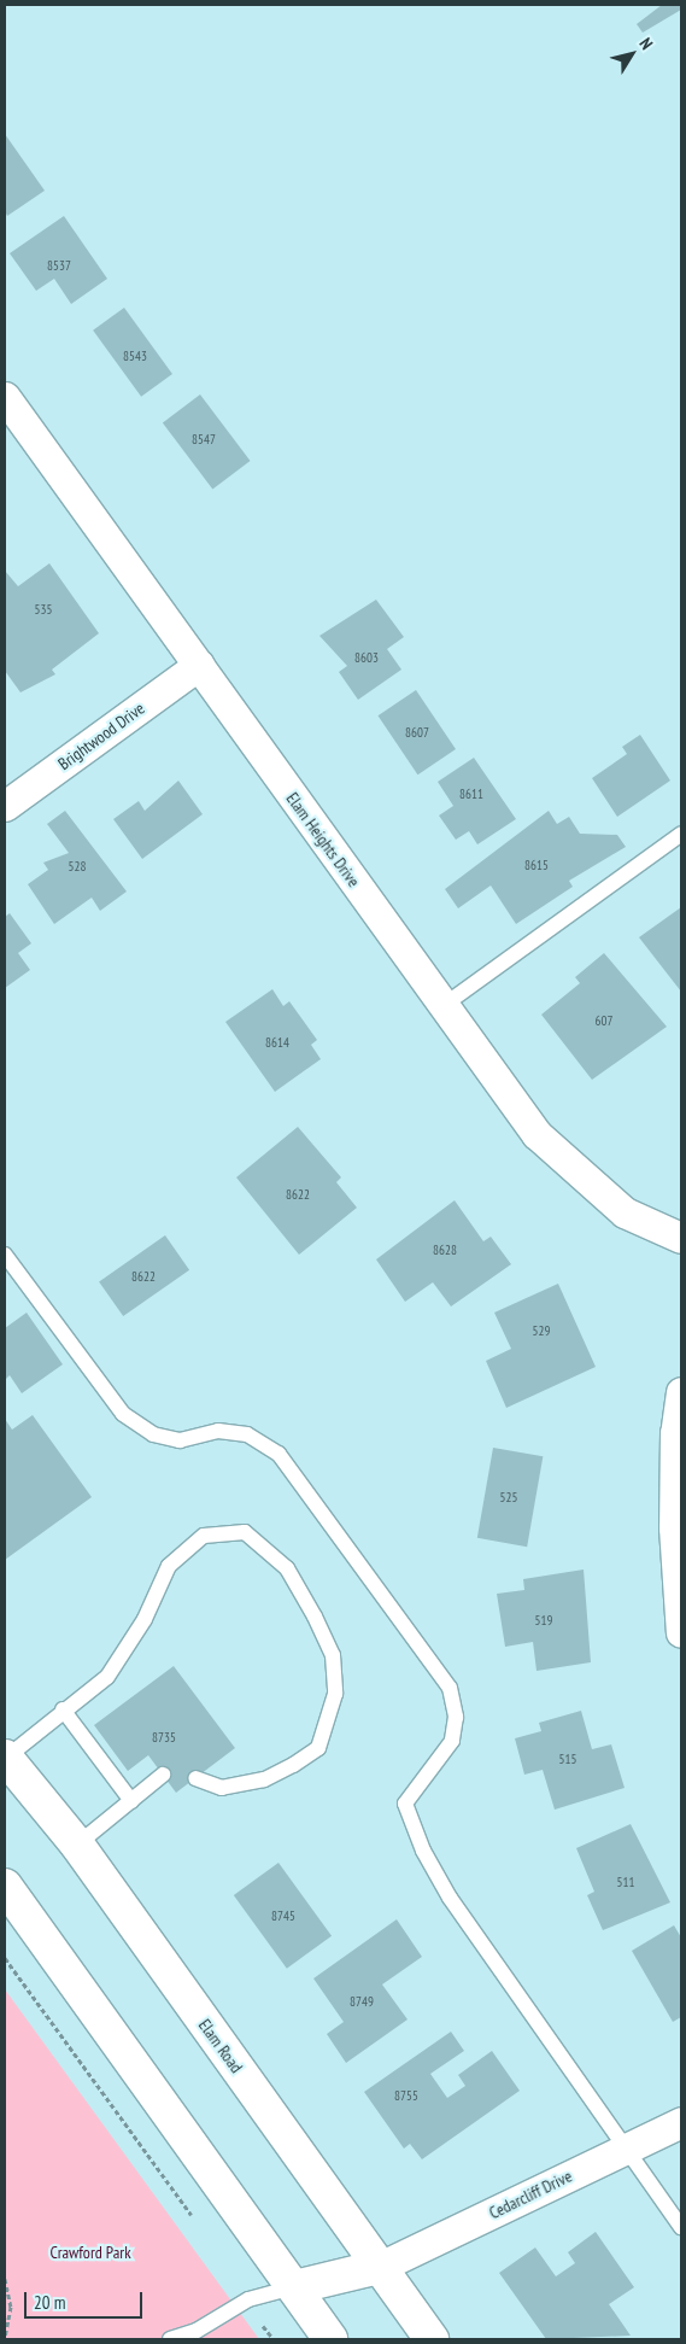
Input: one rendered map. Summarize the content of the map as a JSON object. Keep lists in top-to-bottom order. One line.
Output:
{"streets":{"main road":["Elam Road"],"street":["Brightwood Drive","Elam Heights Drive","Cedarcliff Drive"]},"crossings":[["Brightwood Drive","Elam Heights Drive"],["Elam Road","Cedarcliff Drive"]],"parks":["Crawford Park"],"house_numbers":["8537","8543","8547","535","8603","8607","8611","8615","528","607","8614","8622","8628","8622","529","525","519","8735","515","511","8745","8749","8755"],"scale_bar":"20 m","north":"top right"}
